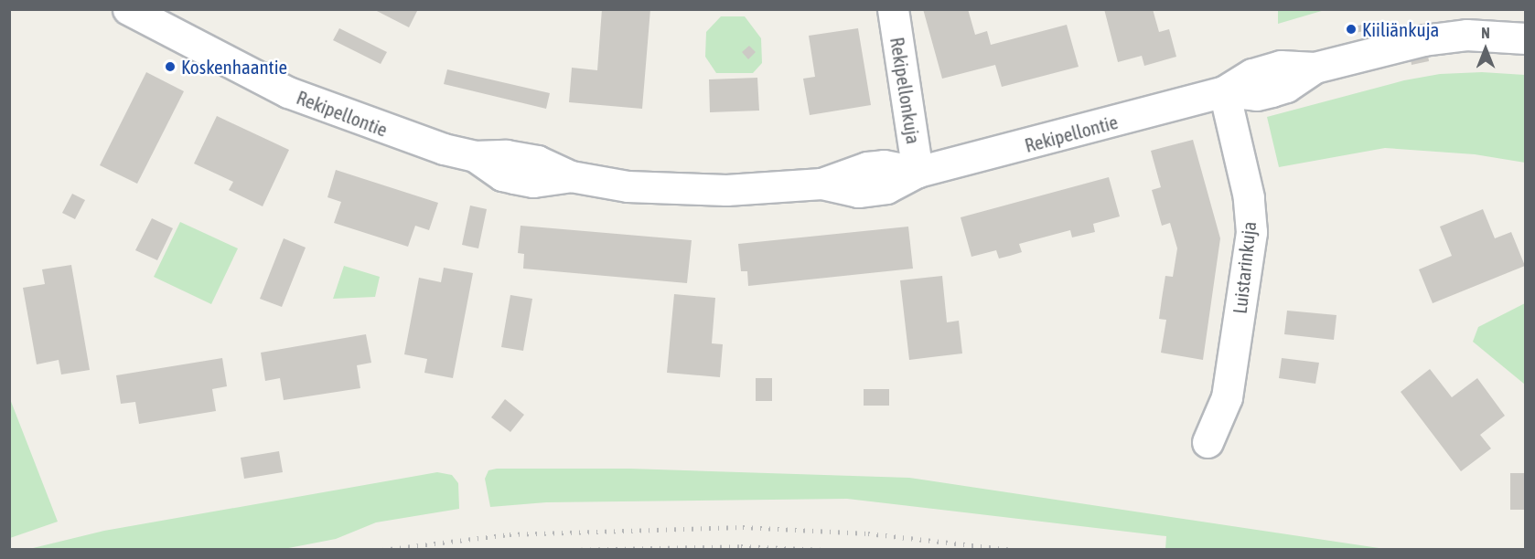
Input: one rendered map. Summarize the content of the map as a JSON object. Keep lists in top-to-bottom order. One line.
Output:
{"streets":{"street":["Rekipellonkuja","Rekipellontie","Luistarinkuja"]},"crossings":[["Rekipellonkuja","Rekipellontie"],["Rekipellontie","Luistarinkuja"]],"places":["Kiiliänkuja","Koskenhaantie"],"north":"top"}
